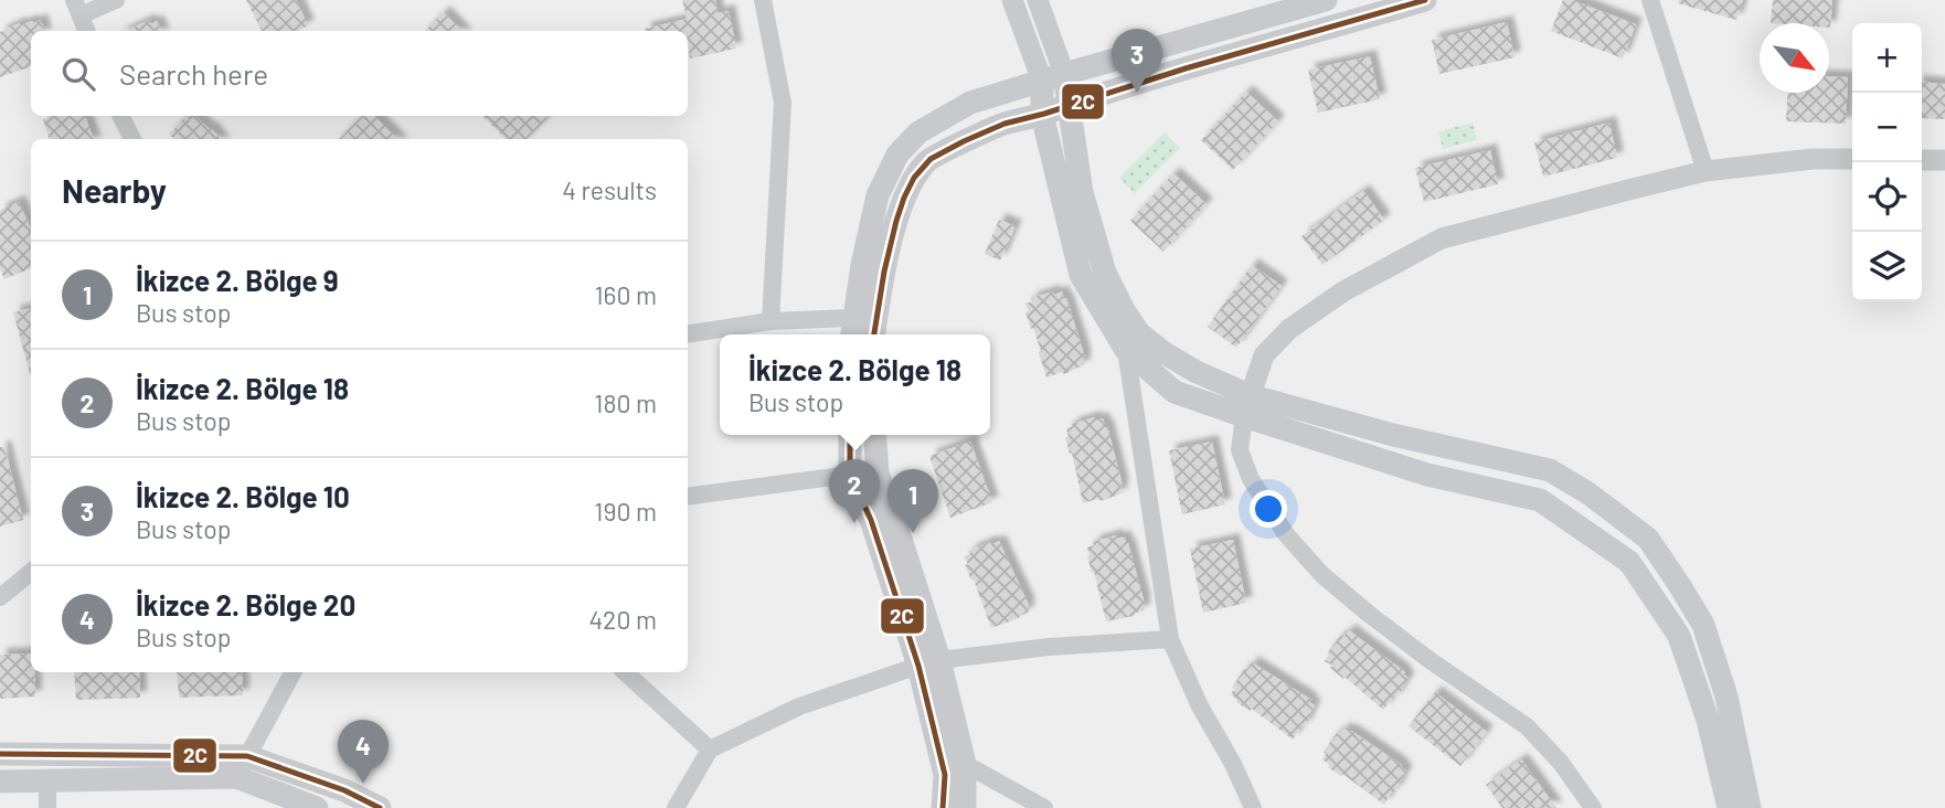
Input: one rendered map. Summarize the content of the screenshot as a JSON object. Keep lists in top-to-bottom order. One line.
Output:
{"lines":["transit line 2C"],"north":"bottom right","page":{"map_buttons":["+","−"],"pins":["3","2","1","4"],"search":"Search here","heading":["Nearby","4 results"],"list":[{"mark":"1","name":"İkizce 2. Bölge 9","note":"Bus stop","value":"160 m"},{"mark":"2","name":"İkizce 2. Bölge 18","note":"Bus stop","value":"180 m"},{"mark":"3","name":"İkizce 2. Bölge 10","note":"Bus stop","value":"190 m"},{"mark":"4","name":"İkizce 2. Bölge 20","note":"Bus stop","value":"420 m"}],"popup":["İkizce 2. Bölge 18","Bus stop"]}}
